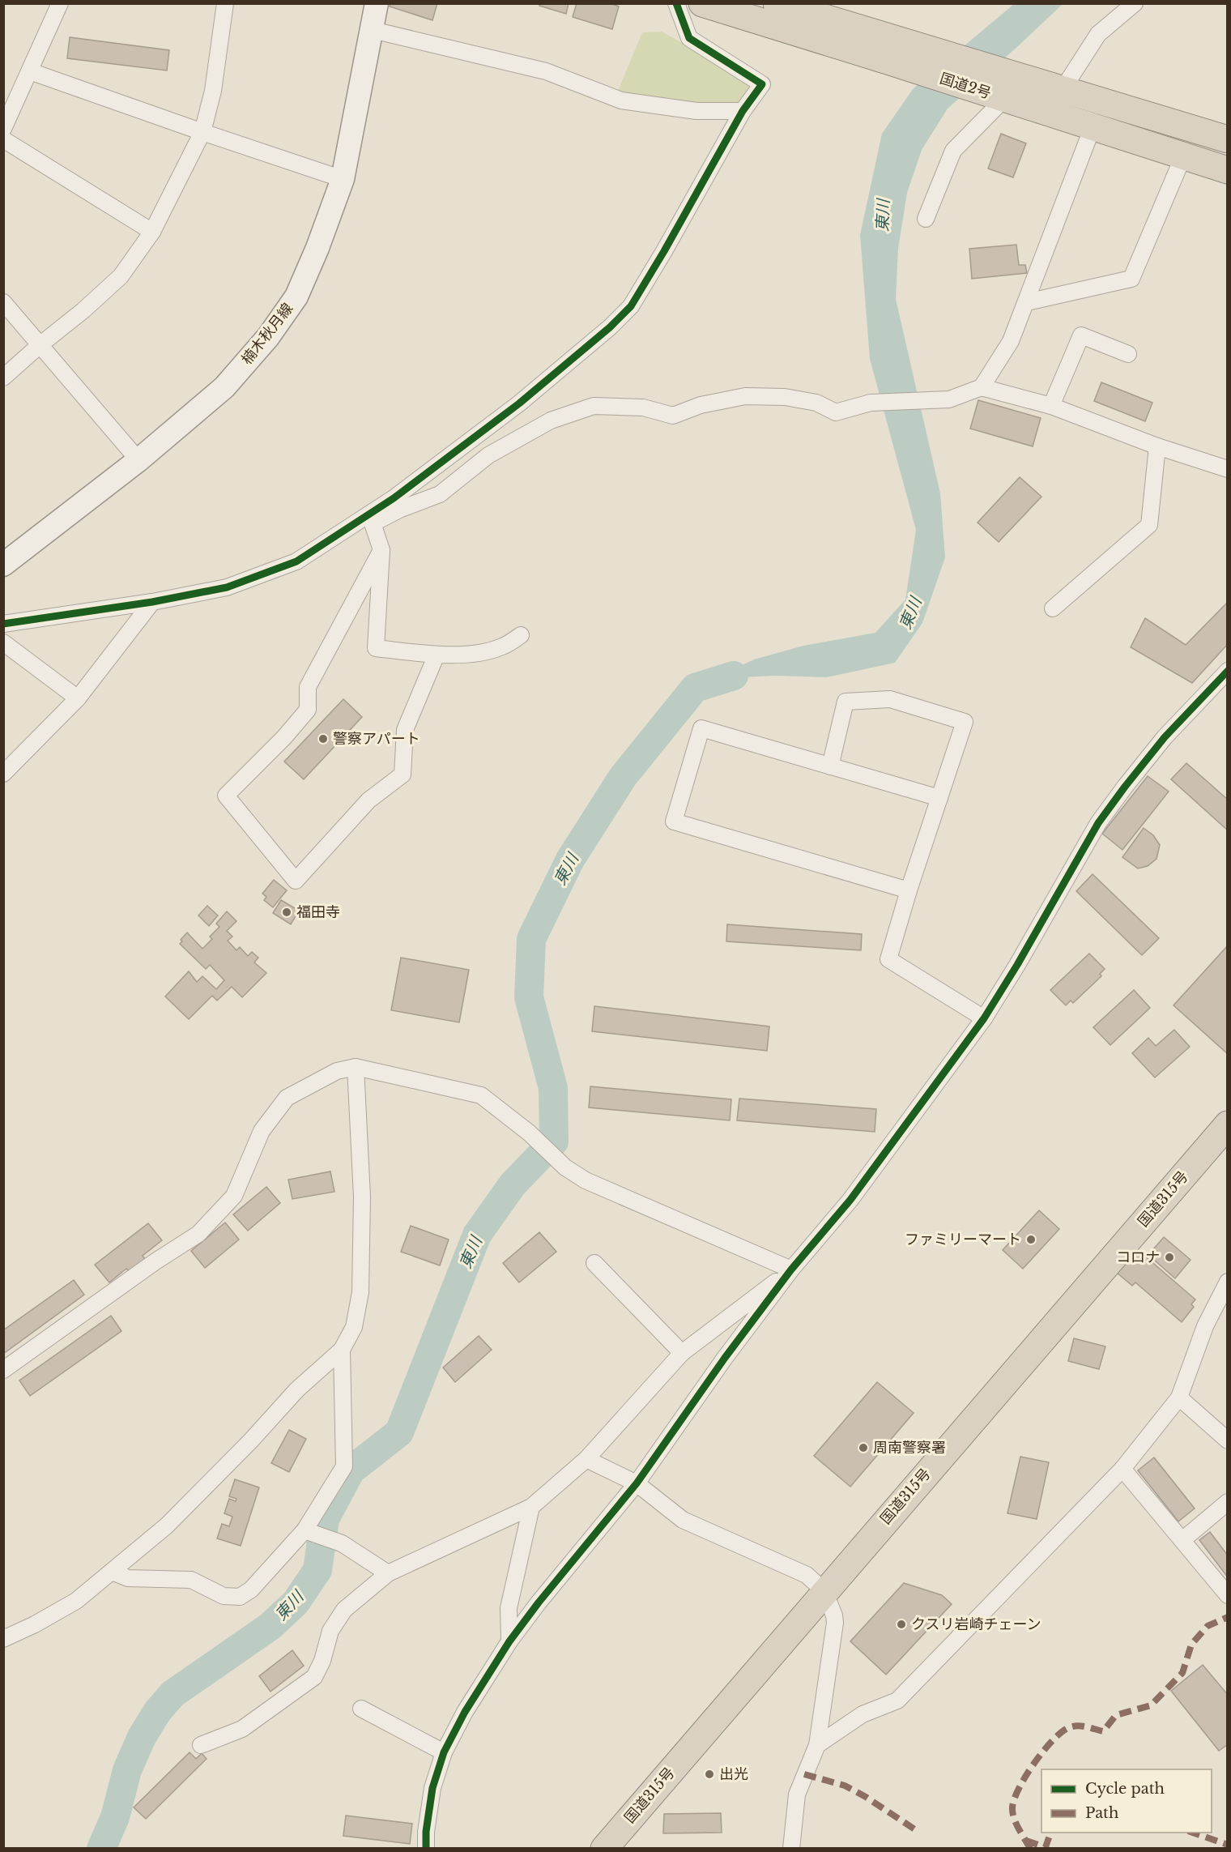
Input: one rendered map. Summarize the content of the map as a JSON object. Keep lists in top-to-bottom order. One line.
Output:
{"streets":{"highway":["国道2号","国道315号"],"street":["楠木秋月線"]},"water":["東川"],"places":["警察アパート","福田寺","ファミリーマート","コロナ","周南警察署","クスリ岩崎チェーン","出光"],"legend":["Cycle path","Path"]}
